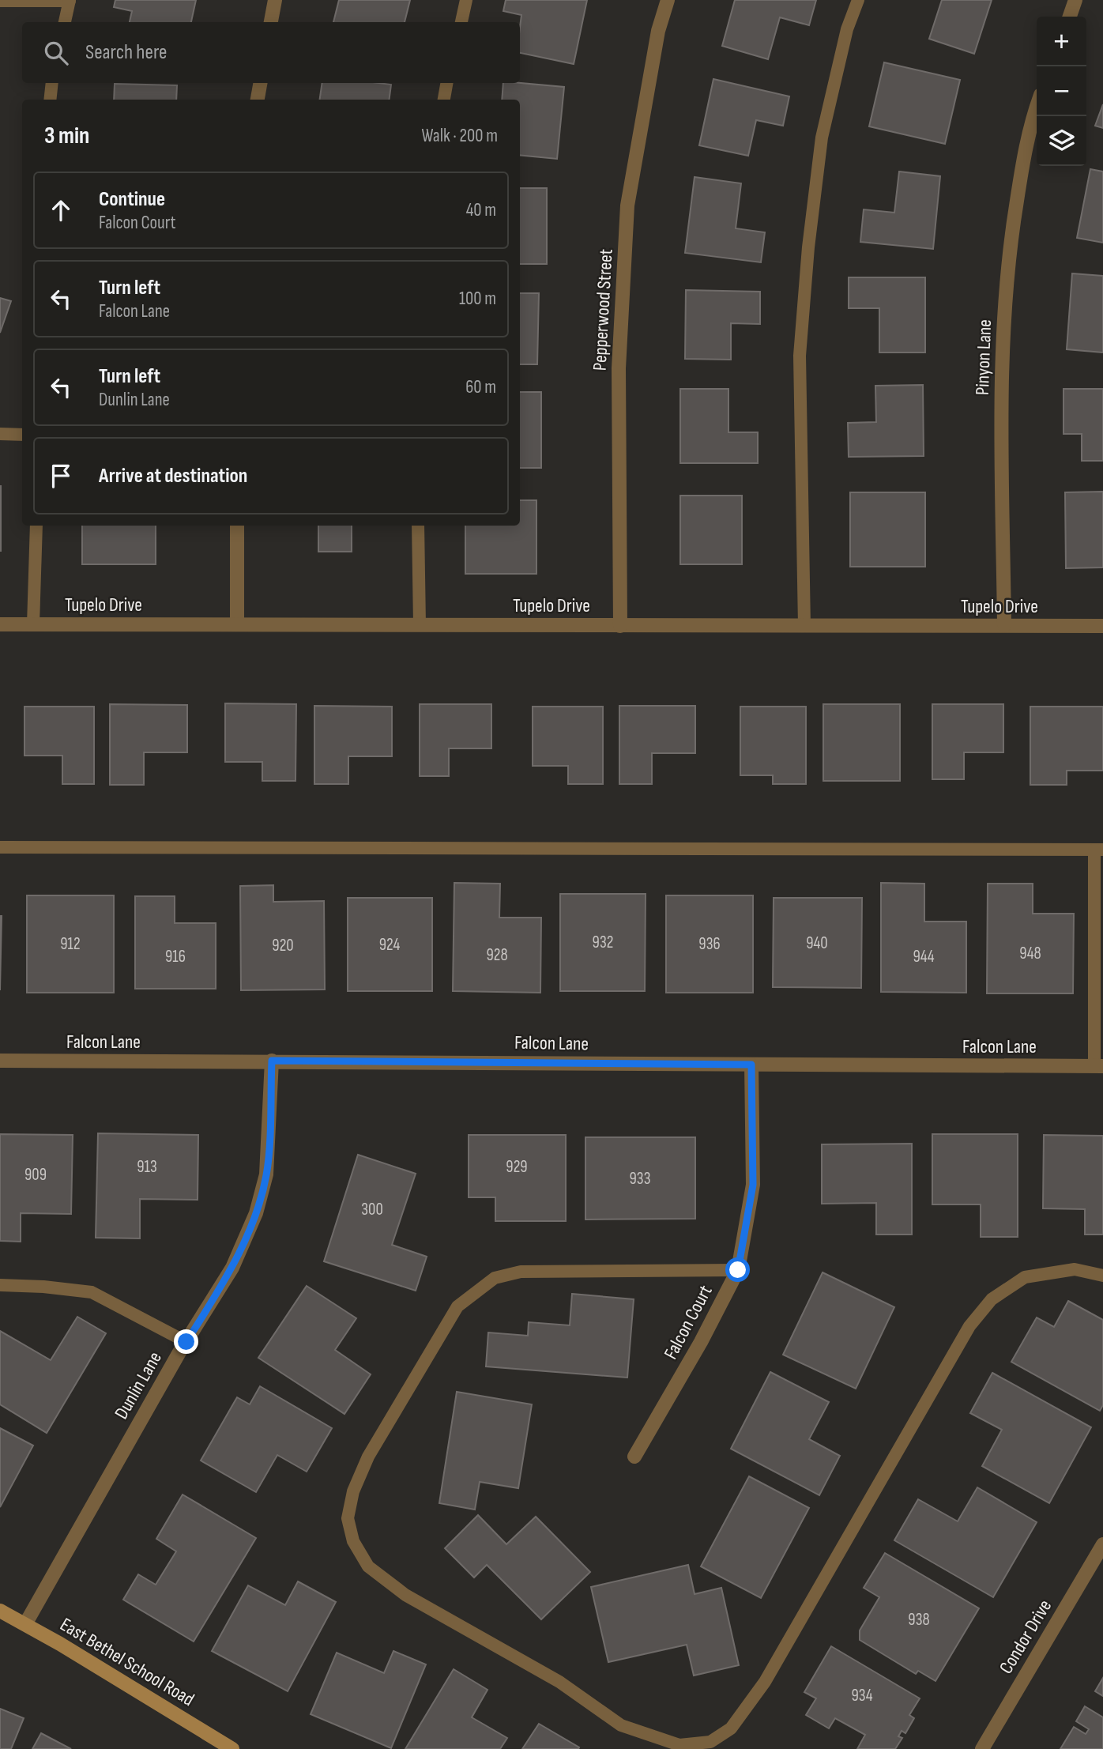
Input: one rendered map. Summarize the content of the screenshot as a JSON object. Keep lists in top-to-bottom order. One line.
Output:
{"streets":{"street":["Pepperwood Street","Pinyon Lane","Tupelo Drive","Falcon Lane","Falcon Court","Dunlin Lane","Condor Drive","East Bethel School Road"]},"crossings":[["Pepperwood Street","Tupelo Drive"],["Pinyon Lane","Tupelo Drive"],["Falcon Lane","Falcon Court"],["Falcon Lane","Dunlin Lane"],["Dunlin Lane","East Bethel School Road"]],"house_numbers":["932","940","912","936","924","920","948","928","916","944","913","929","909","933","300","938","934"],"page":{"map_buttons":["+","−"],"search":"Search here","heading":["3 min","Walk · 200 m"],"list":[["Continue","Falcon Court","40 m"],["Turn left","Falcon Lane","100 m"],["Turn left","Dunlin Lane","60 m"],"Arrive at destination"]}}
